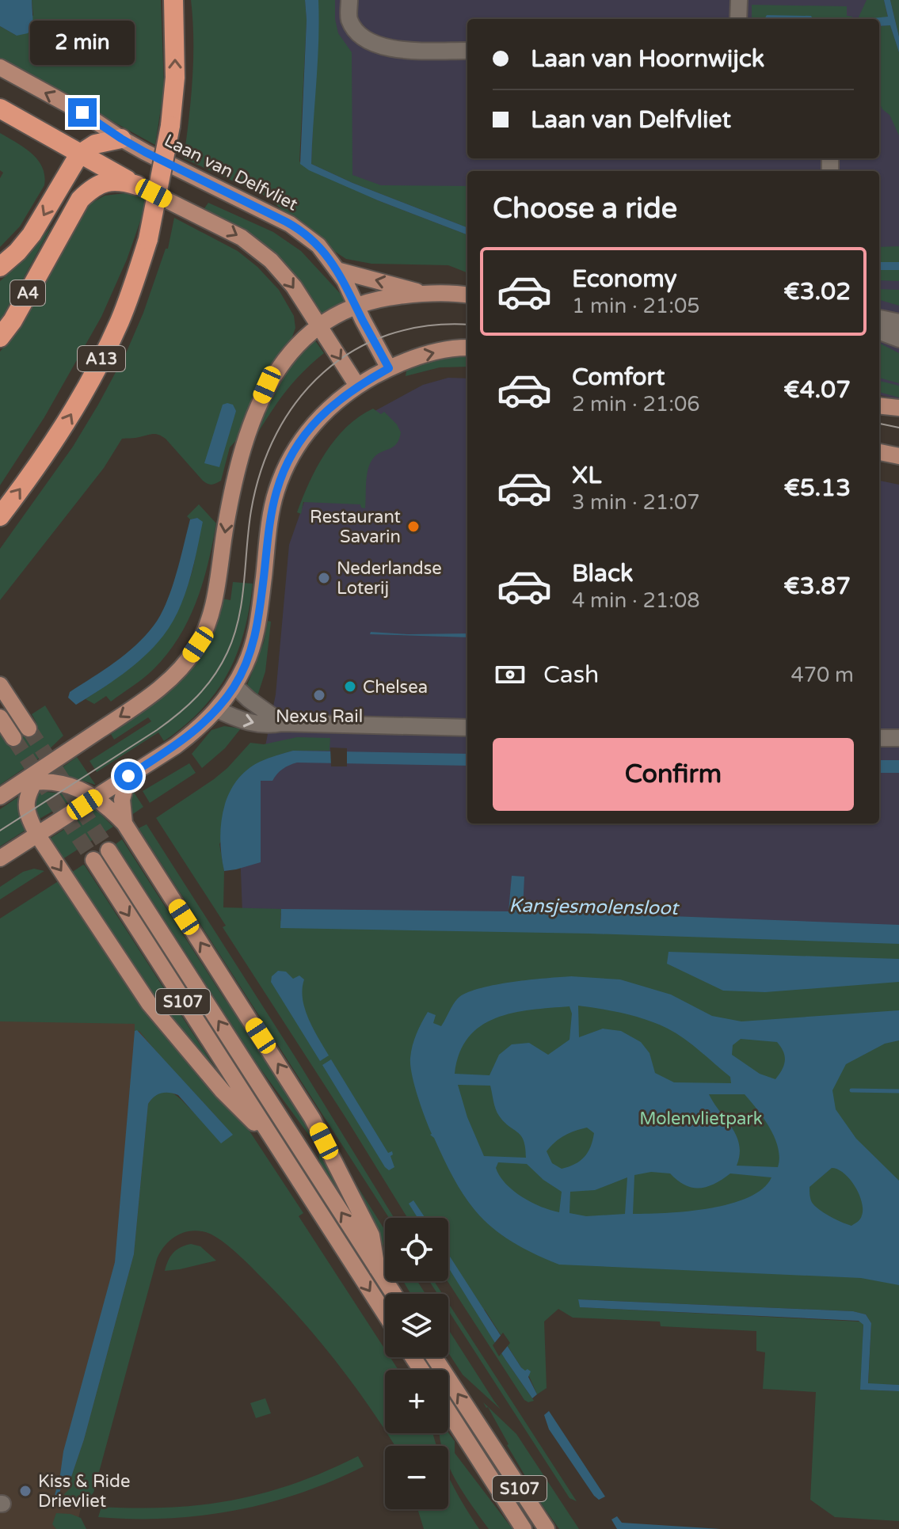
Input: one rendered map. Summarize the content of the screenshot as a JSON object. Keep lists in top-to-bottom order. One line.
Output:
{"streets":{"highway":["A4","A13"],"main road":["Laan van Delfvliet","S107"]},"water":["Kansjesmolensloot"],"parks":["Molenvlietpark"],"places":["Restaurant Savarin","Nederlandse Loterij","Chelsea","Nexus Rail","Kiss & Ride Drievliet"],"page":{"banner":["Laan van Hoornwijck","Laan van Delfvliet"],"bubble":"2 min","heading":"Choose a ride","list":[{"name":"Economy","note":"1 min · 21:05","value":"€3.02"},{"name":"Comfort","note":"2 min · 21:06","value":"€4.07"},{"name":"XL","note":"3 min · 21:07","value":"€5.13"},{"name":"Black","note":"4 min · 21:08","value":"€3.87"}],"pay":["Cash","470 m"],"buttons":"Confirm","map_buttons":["+","−"]}}
